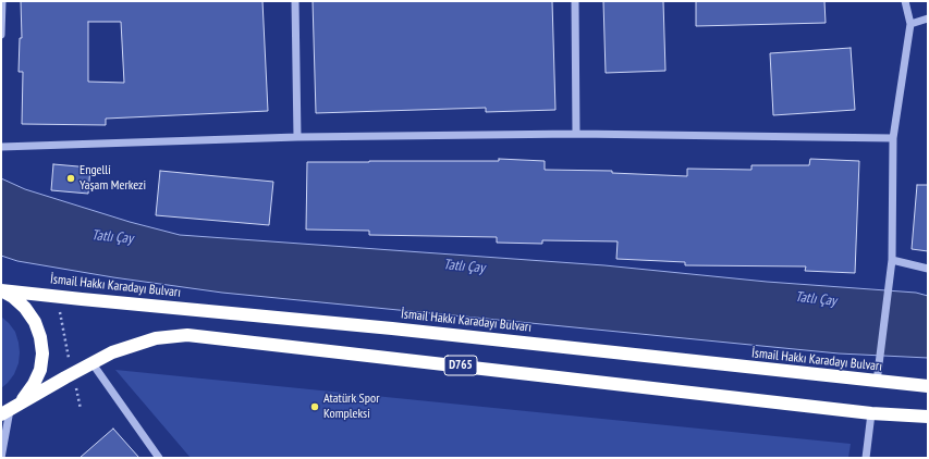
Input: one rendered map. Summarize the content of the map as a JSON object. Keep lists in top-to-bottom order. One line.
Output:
{"streets":{"highway":["İsmail Hakkı Karadayı Bulvarı","D765"]},"water":["Tatlı Çay"],"places":["Engelli Yaşam Merkezi","Atatürk Spor Kompleksi"]}
